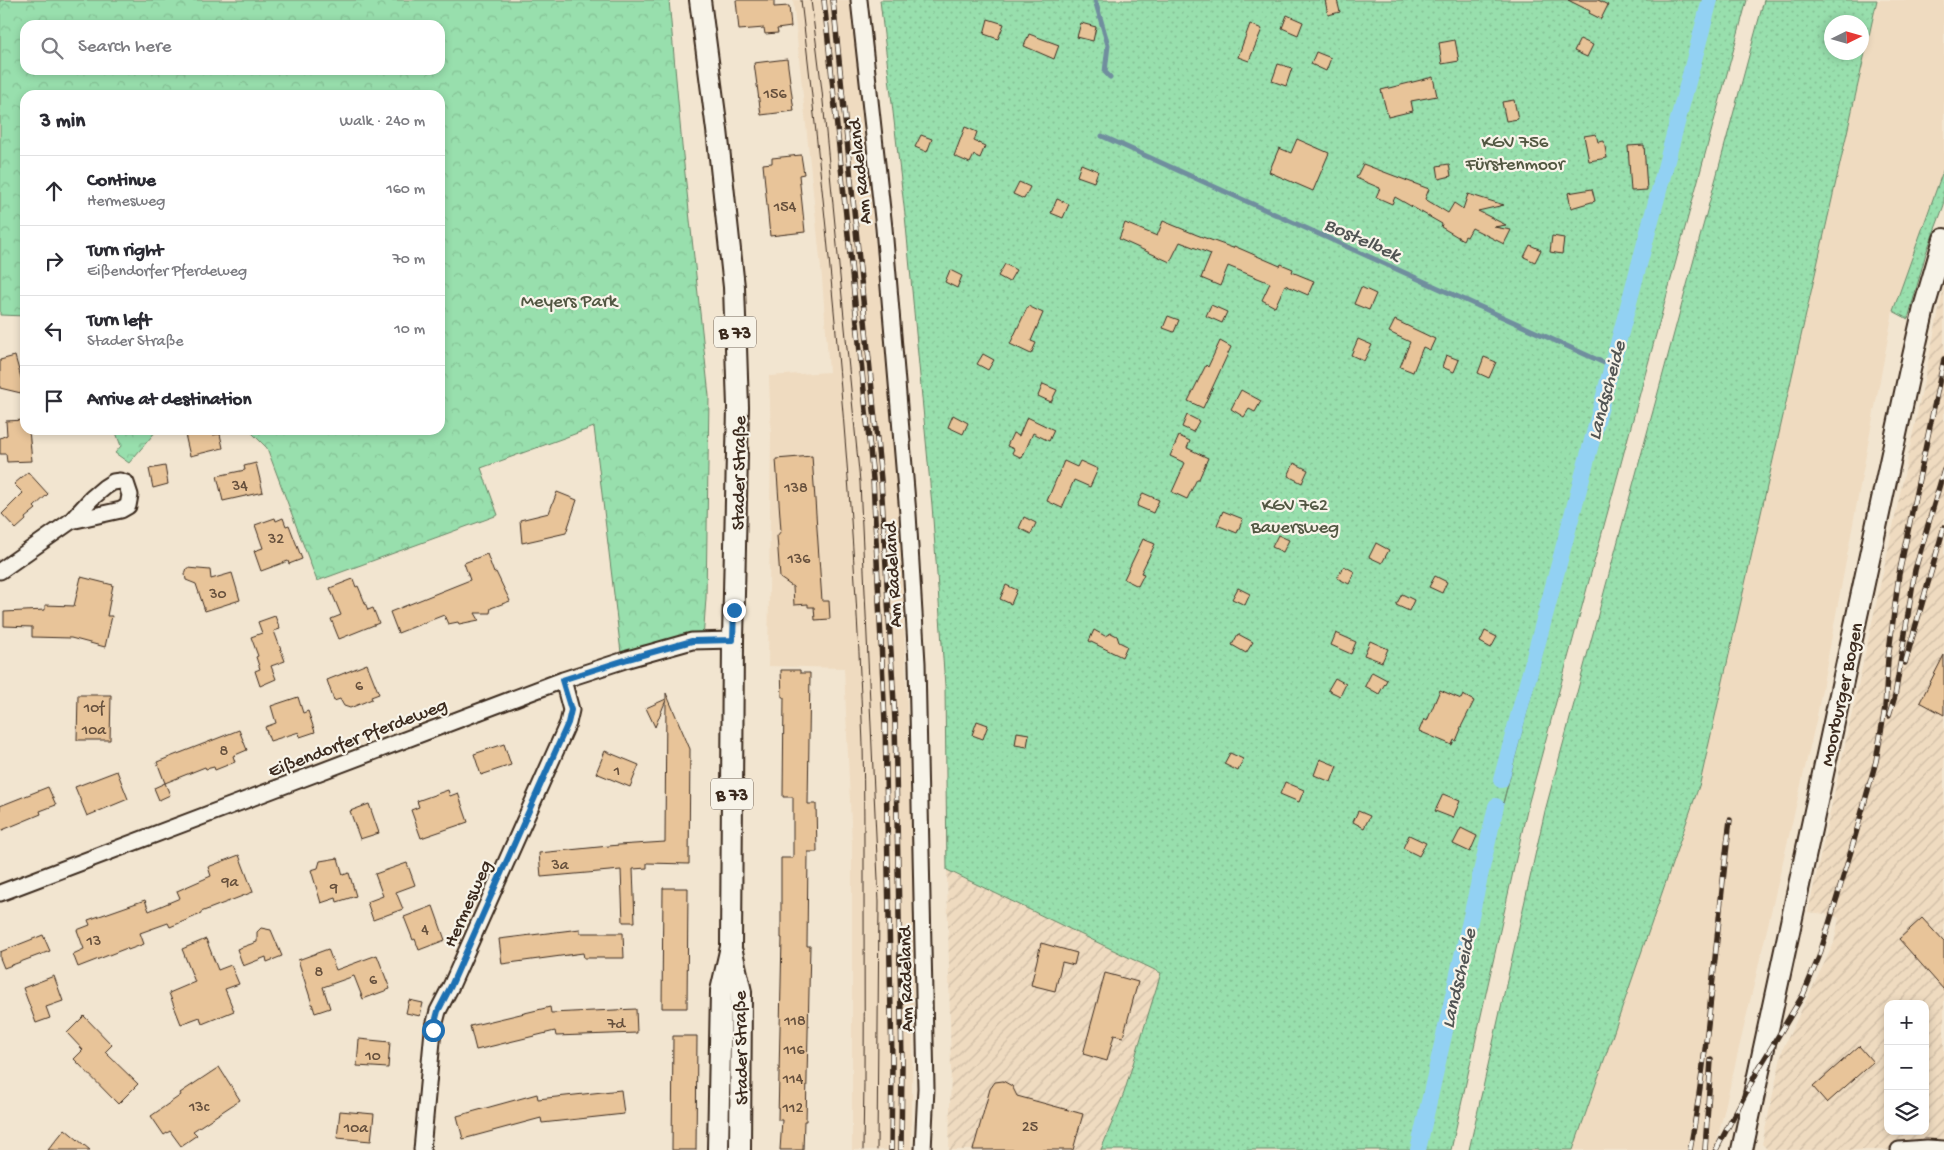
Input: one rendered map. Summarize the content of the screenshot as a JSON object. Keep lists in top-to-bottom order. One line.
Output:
{"streets":{"main road":["B 73","Stader Straße","Moorburger Bogen"],"street":["Am Radeland","Eißendorfer Pferdeweg","Hermesweg"]},"crossings":[["Stader Straße","Eißendorfer Pferdeweg"],["Eißendorfer Pferdeweg","Hermesweg"]],"water":["Bostelbek","Landscheide"],"parks":["KGV 756 Fürstenmoor","Meyers Park","KGV 762 Bauersweg"],"house_numbers":["156","154","34","138","32","136","30","6","10f","10a","8","1","3a","9a","9","4","13","8","6","118","7d","116","10","114","13c","112","25","10a"],"north":"right","page":{"search":"Search here","heading":["3 min","Walk · 240 m"],"list":[["Continue","Hermesweg","160 m"],["Turn right","Eißendorfer Pferdeweg","70 m"],["Turn left","Stader Straße","10 m"],"Arrive at destination"],"map_buttons":["+","−"]}}
